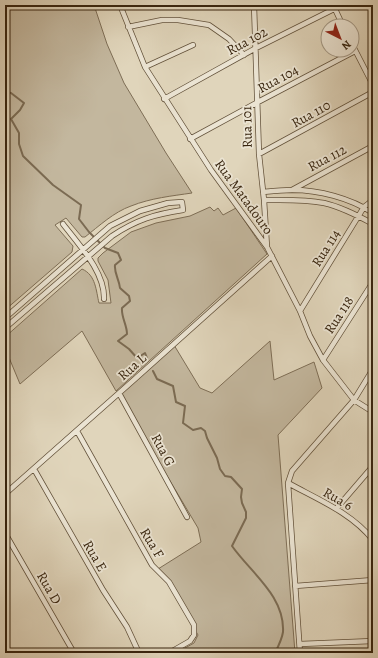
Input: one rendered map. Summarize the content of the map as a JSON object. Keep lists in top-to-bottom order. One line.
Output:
{"streets":{"street":["Rua 102","Rua 104","Rua 110","Rua 101","Rua 112","Rua Matadouro","Rua 114","Rua 118","Rua L","Rua G","Rua 6","Rua F","Rua E","Rua D"]},"crossings":[["Rua 102","Rua 101"],["Rua 102","Rua Matadouro"],["Rua 104","Rua 101"],["Rua 104","Rua Matadouro"],["Rua 110","Rua 101"],["Rua 101","Rua Matadouro"],["Rua Matadouro","Rua 114"],["Rua Matadouro","Rua 118"],["Rua Matadouro","Rua L"],["Rua L","Rua G"],["Rua L","Rua F"],["Rua L","Rua E"]],"north":"bottom right"}
